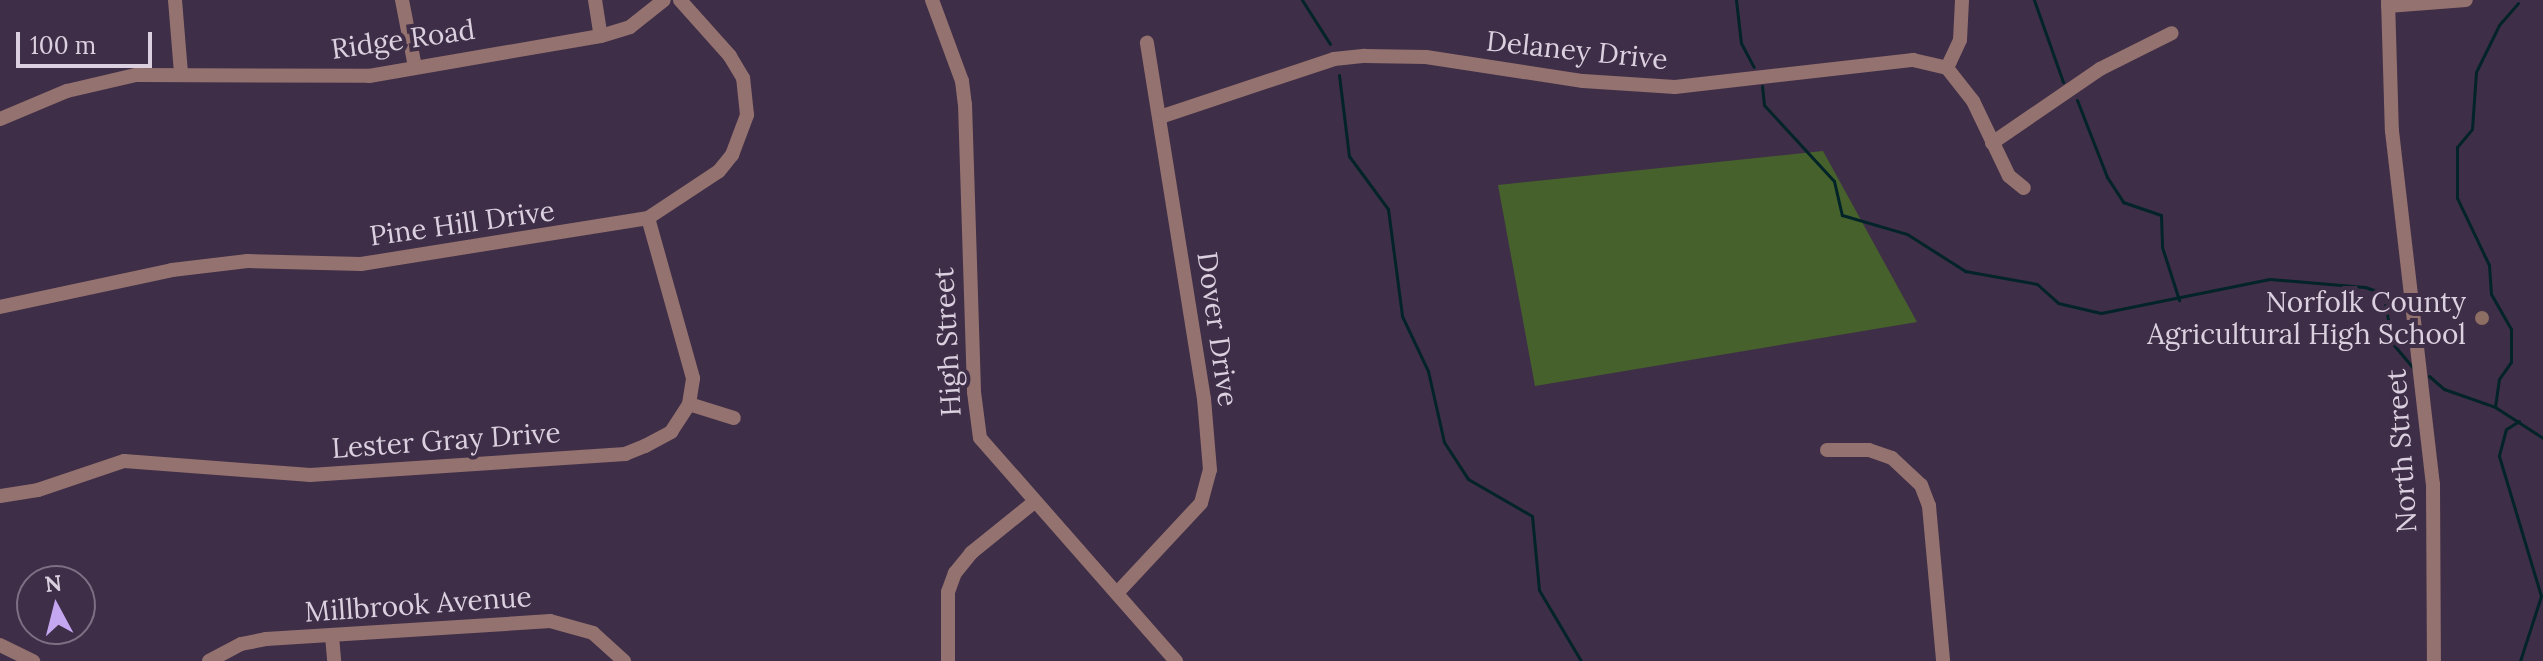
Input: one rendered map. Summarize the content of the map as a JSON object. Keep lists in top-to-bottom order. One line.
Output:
{"streets":{"street":["Ridge Road","Delaney Drive","Pine Hill Drive","Dover Drive","High Street","Lester Gray Drive","North Street","Millbrook Avenue"]},"crossings":[["Delaney Drive","Dover Drive"],["Dover Drive","High Street"]],"places":["Norfolk County Agricultural High School"],"scale_bar":"100 m","north":"top"}
